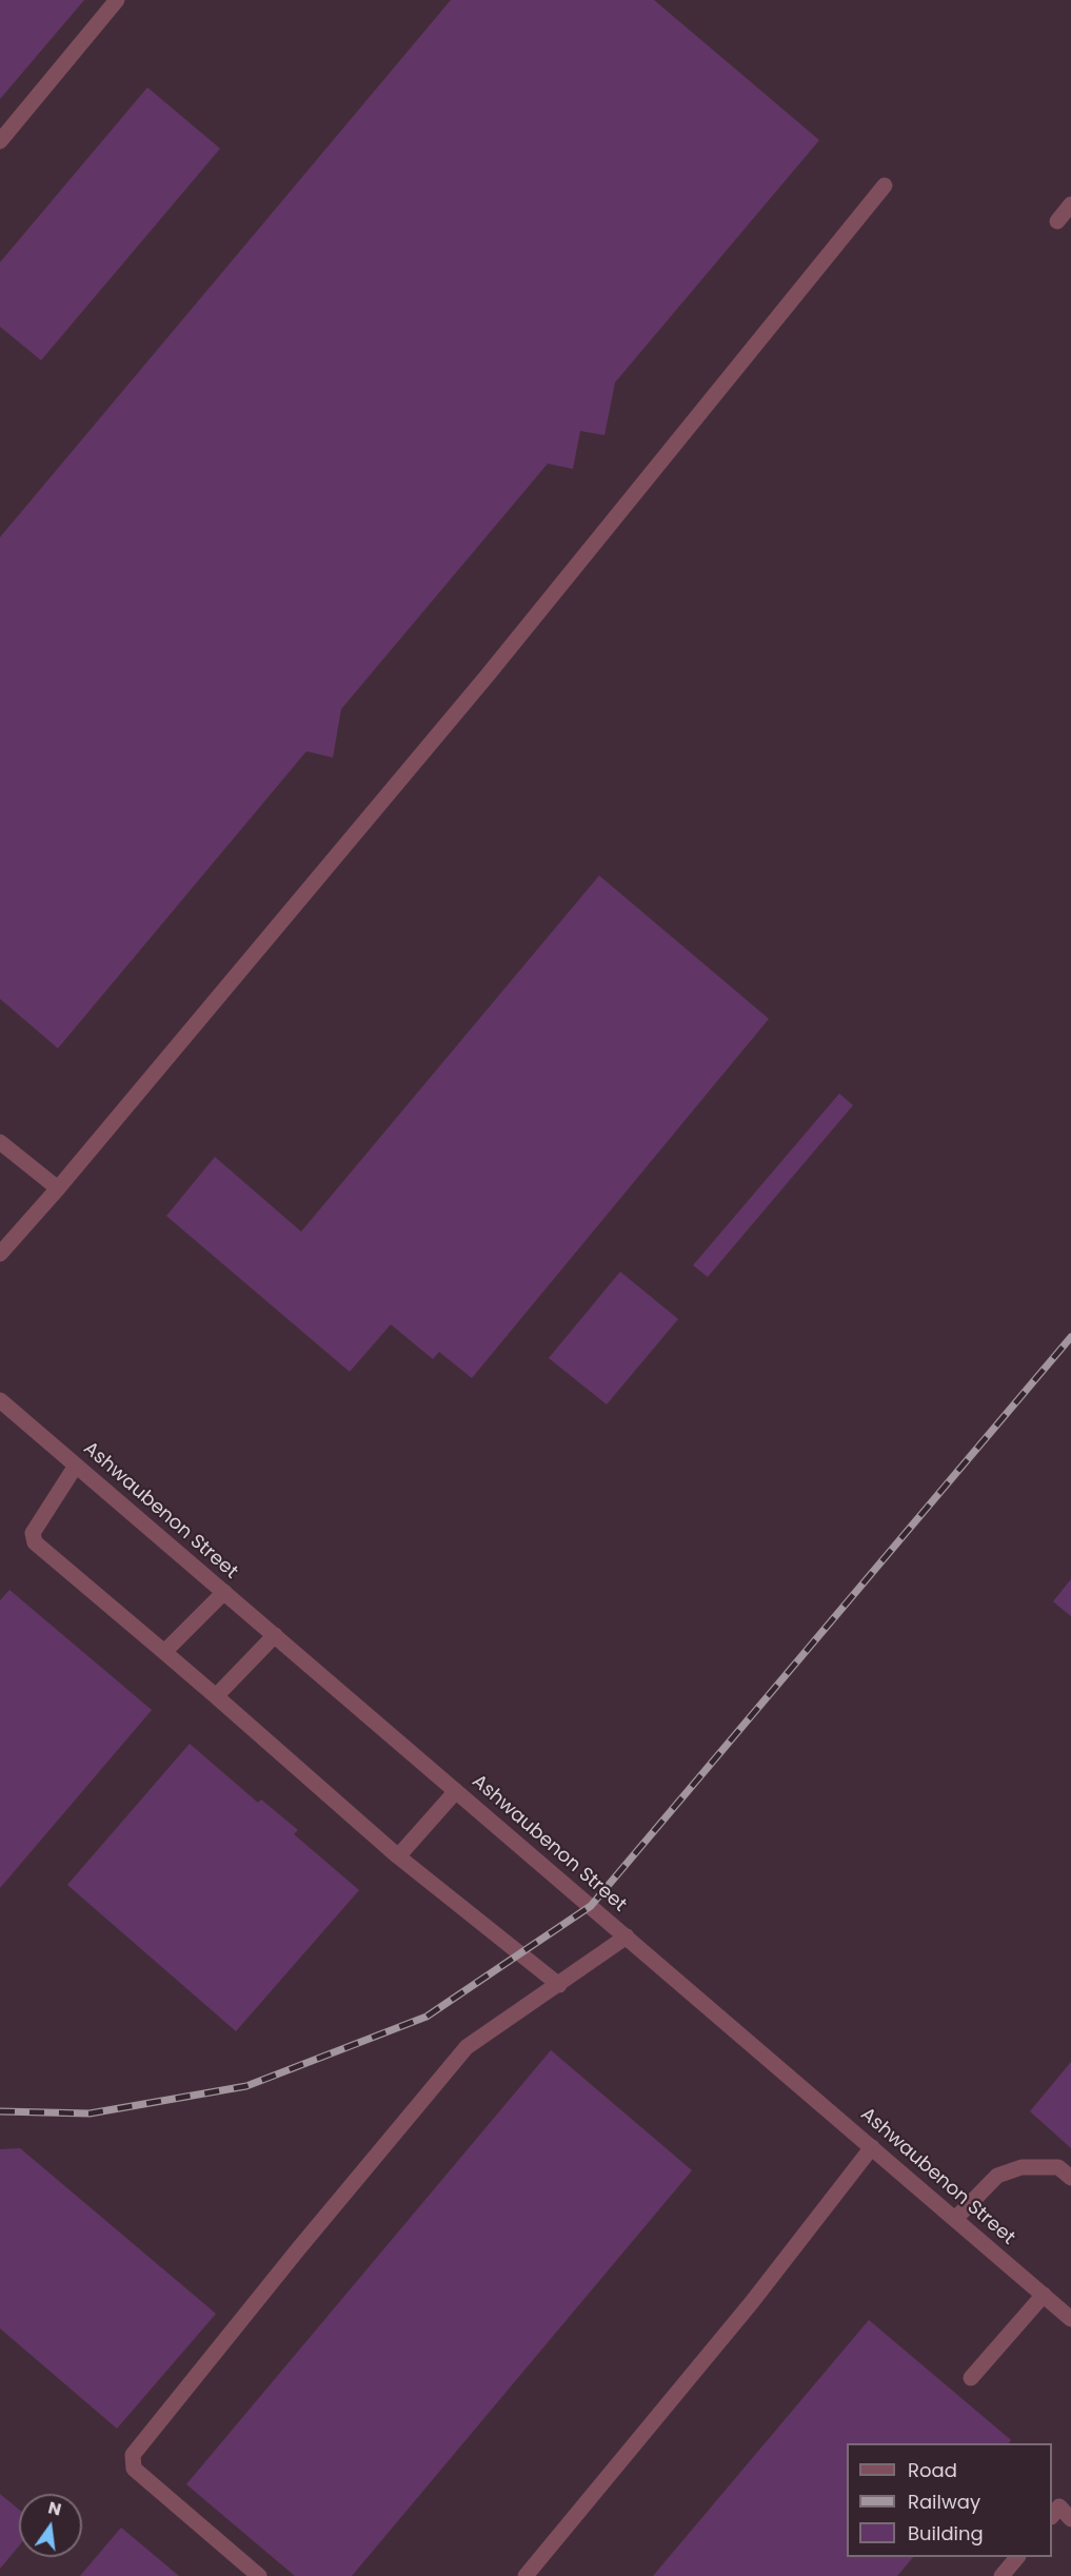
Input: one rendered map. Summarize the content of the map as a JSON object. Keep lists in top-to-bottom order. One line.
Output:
{"streets":{"street":["Ashwaubenon Street"]},"legend":["Road","Railway","Building"],"north":"top"}
